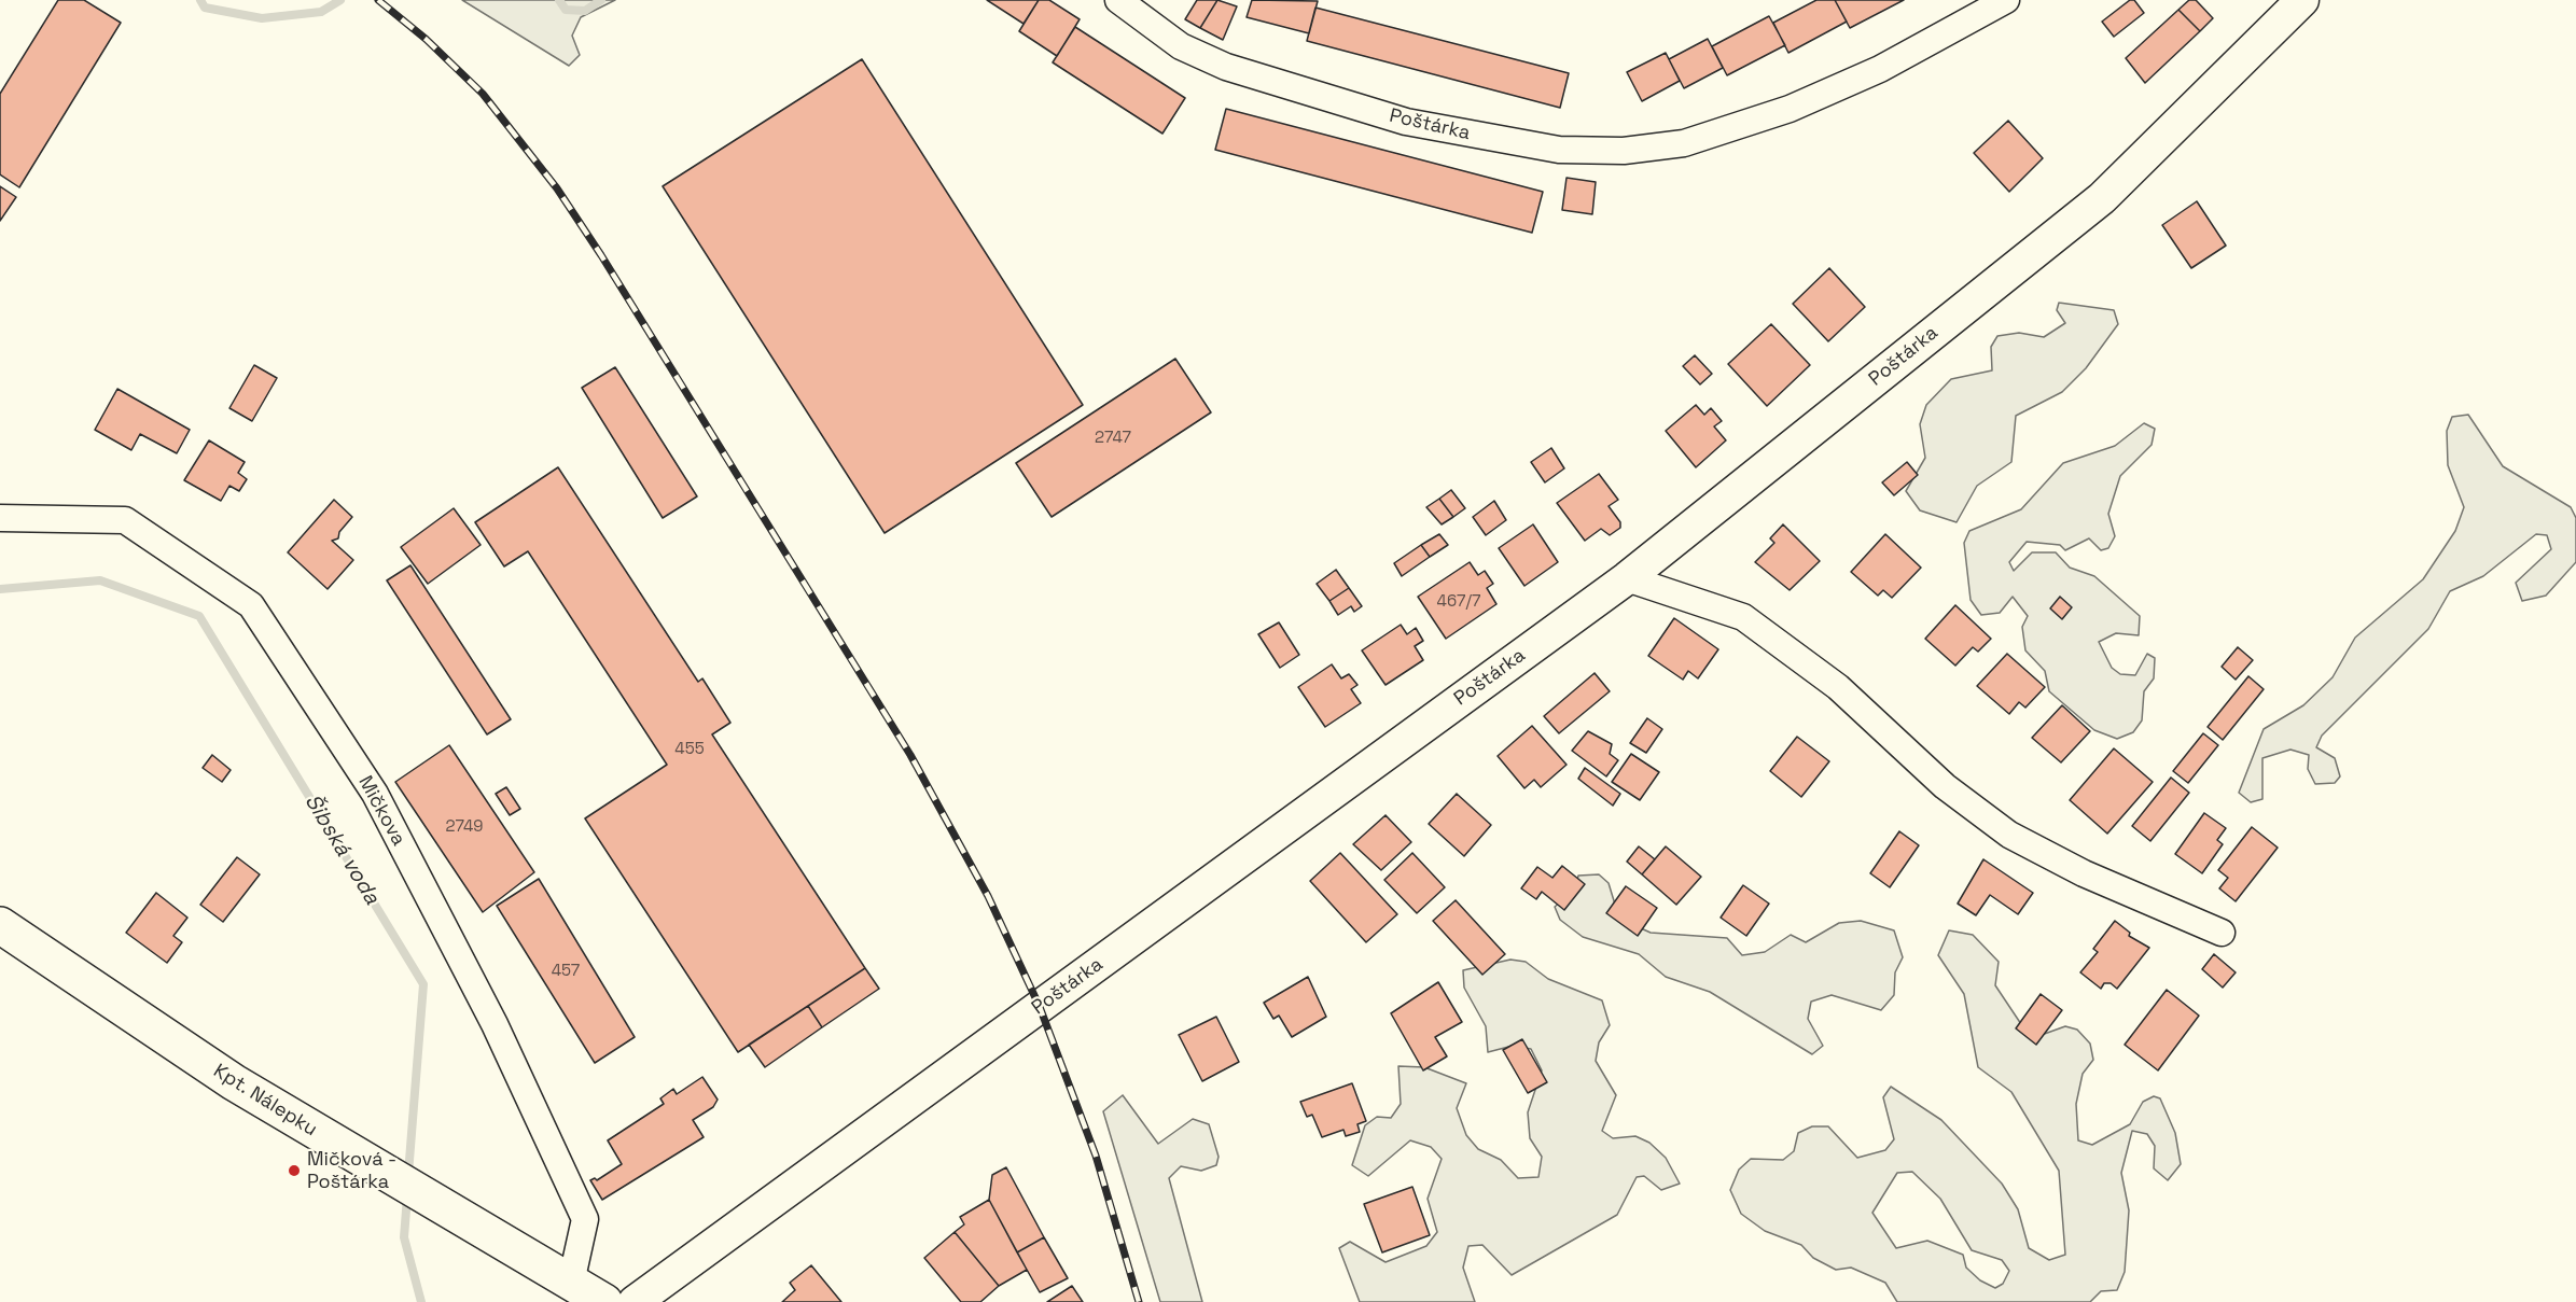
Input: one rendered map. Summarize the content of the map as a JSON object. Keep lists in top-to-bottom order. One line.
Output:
{"streets":{"main road":["Kpt. Nálepku"],"street":["Poštárka","Mičkova"]},"crossings":[["Mičkova","Kpt. Nálepku"]],"water":["Šibská voda"],"places":["Mičková - Poštárka"],"house_numbers":["2747","467/7","455","2749","457"]}
